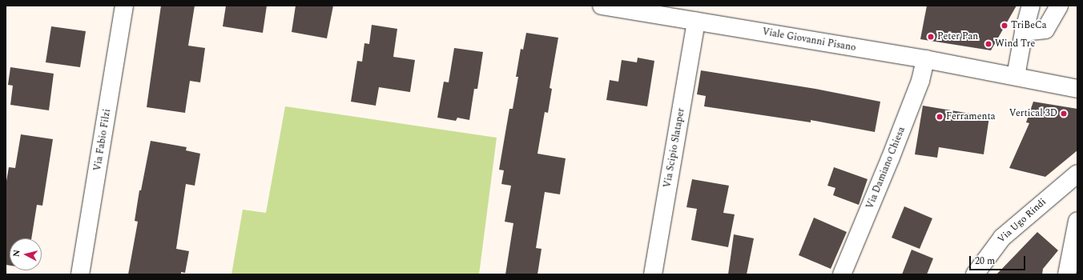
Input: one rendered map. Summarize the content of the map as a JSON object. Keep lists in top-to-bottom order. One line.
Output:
{"streets":{"street":["Viale Giovanni Pisano","Via Fabio Filzi","Via Scipio Slataper","Via Damiano Chiesa","Via Ugo Rindi"]},"crossings":[["Viale Giovanni Pisano","Via Scipio Slataper"],["Viale Giovanni Pisano","Via Damiano Chiesa"]],"places":["TriBeCa","Peter Pan","Wind Tre","Vertical 3D","Ferramenta"],"scale_bar":"20 m","north":"left"}
